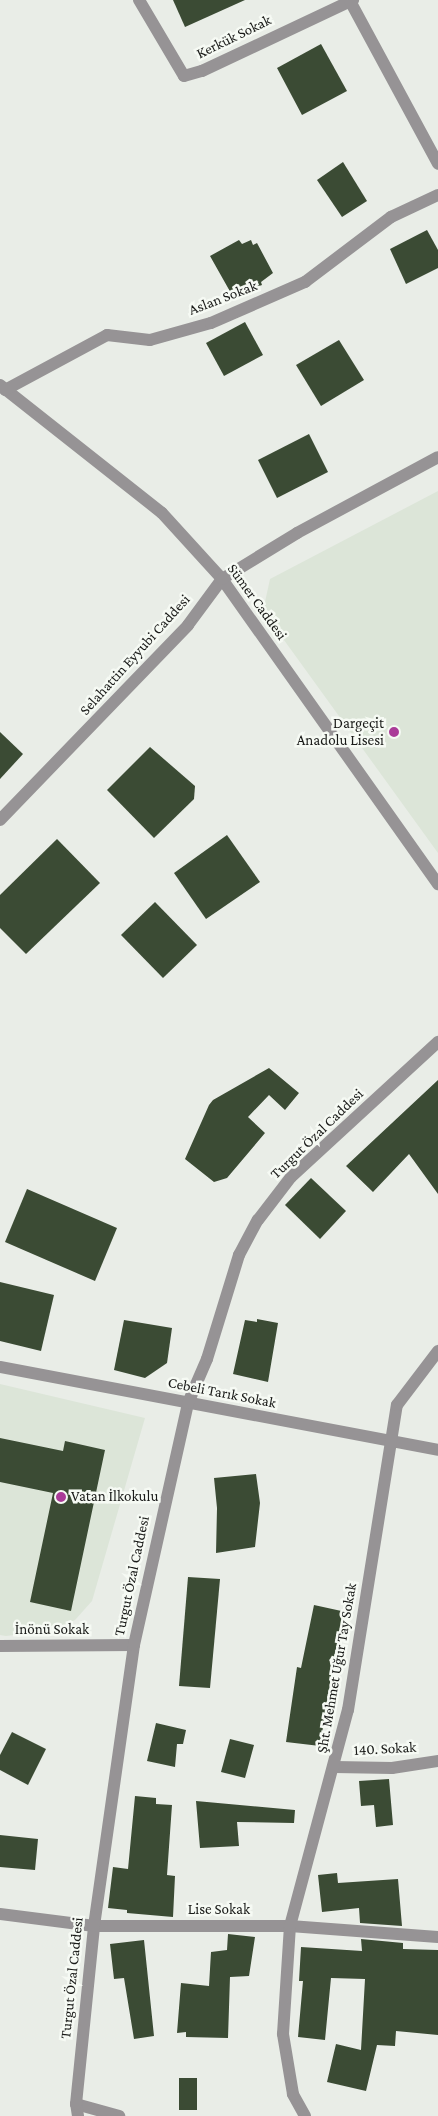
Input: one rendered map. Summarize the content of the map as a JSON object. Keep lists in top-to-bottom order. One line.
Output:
{"streets":{"street":["Kerkük Sokak","Aslan Sokak","Sümer Caddesi","Selahattin Eyyubi Caddesi","Turgut Özal Caddesi","Cebeli Tarık Sokak","İnönü Sokak","Şht. Mehmet Uğur Tay Sokak","140. Sokak","Lise Sokak"]},"crossings":[["Aslan Sokak","Sümer Caddesi"],["Sümer Caddesi","Selahattin Eyyubi Caddesi"],["Turgut Özal Caddesi","Cebeli Tarık Sokak"],["Turgut Özal Caddesi","İnönü Sokak"],["Turgut Özal Caddesi","Lise Sokak"],["Cebeli Tarık Sokak","Şht. Mehmet Uğur Tay Sokak"],["Şht. Mehmet Uğur Tay Sokak","140. Sokak"],["Şht. Mehmet Uğur Tay Sokak","Lise Sokak"]],"places":["Dargeçit Anadolu Lisesi","Vatan İlkokulu"]}
